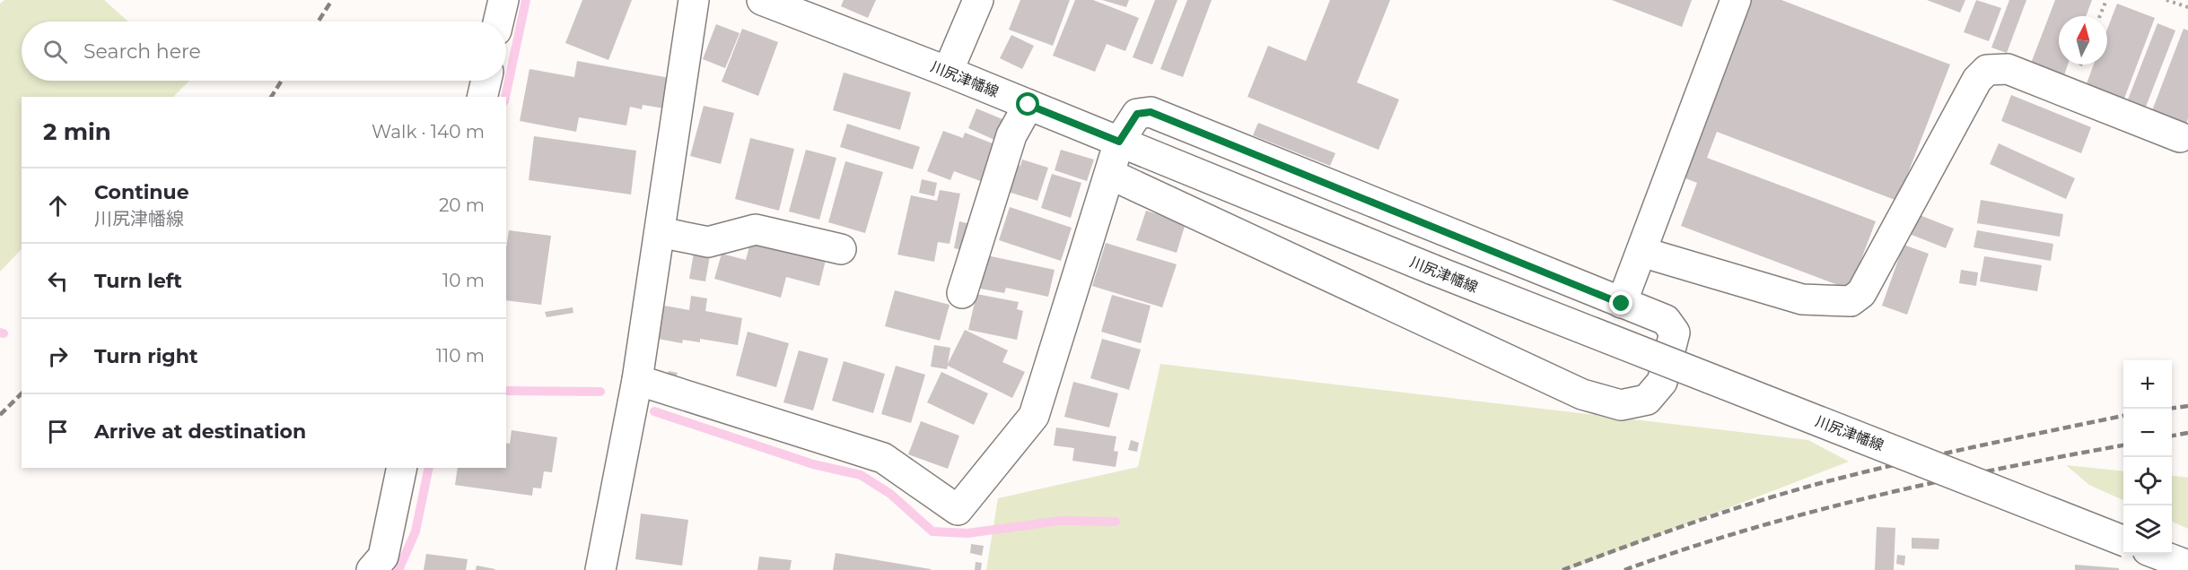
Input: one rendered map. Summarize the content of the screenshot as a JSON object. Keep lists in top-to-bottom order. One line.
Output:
{"streets":{"street":["川尻津幡線"]},"north":"top","page":{"search":"Search here","heading":["2 min","Walk · 140 m"],"list":[["Continue","川尻津幡線","20 m"],["Turn left","10 m"],["Turn right","110 m"],"Arrive at destination"],"map_buttons":["+","−"]}}
